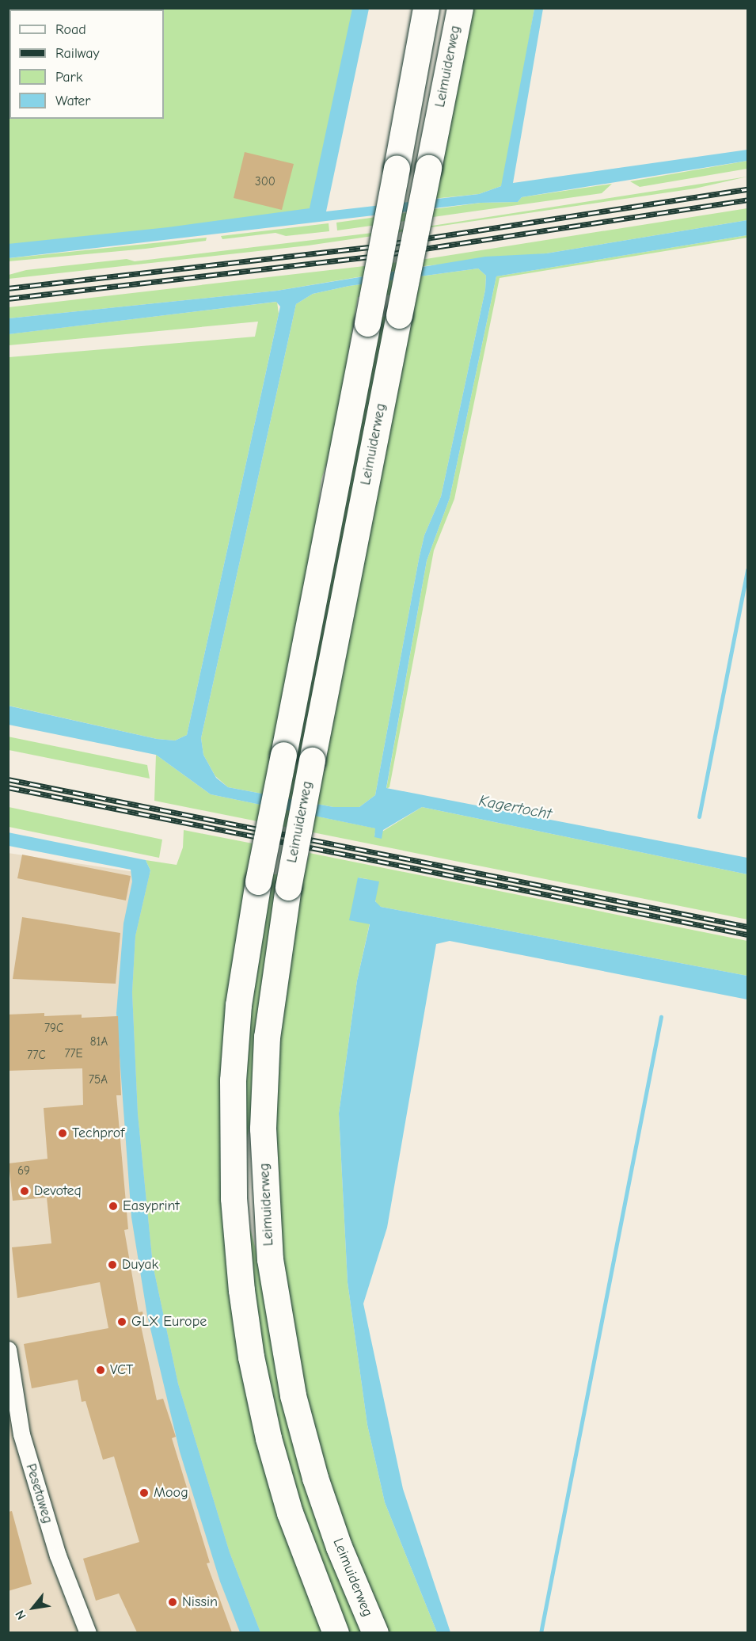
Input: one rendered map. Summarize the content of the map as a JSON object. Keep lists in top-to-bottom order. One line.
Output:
{"streets":{"main road":["Leimuiderweg"],"street":["Pesetaweg"]},"water":["Kagertocht"],"places":["Techprof","Devoteq","Easyprint","Duyak","GLX Europe","VCT","Moog","Nissin"],"house_numbers":["300","79C","81A","77E","77C","75A","69"],"legend":["Road","Railway","Park","Water"],"north":"bottom left"}
